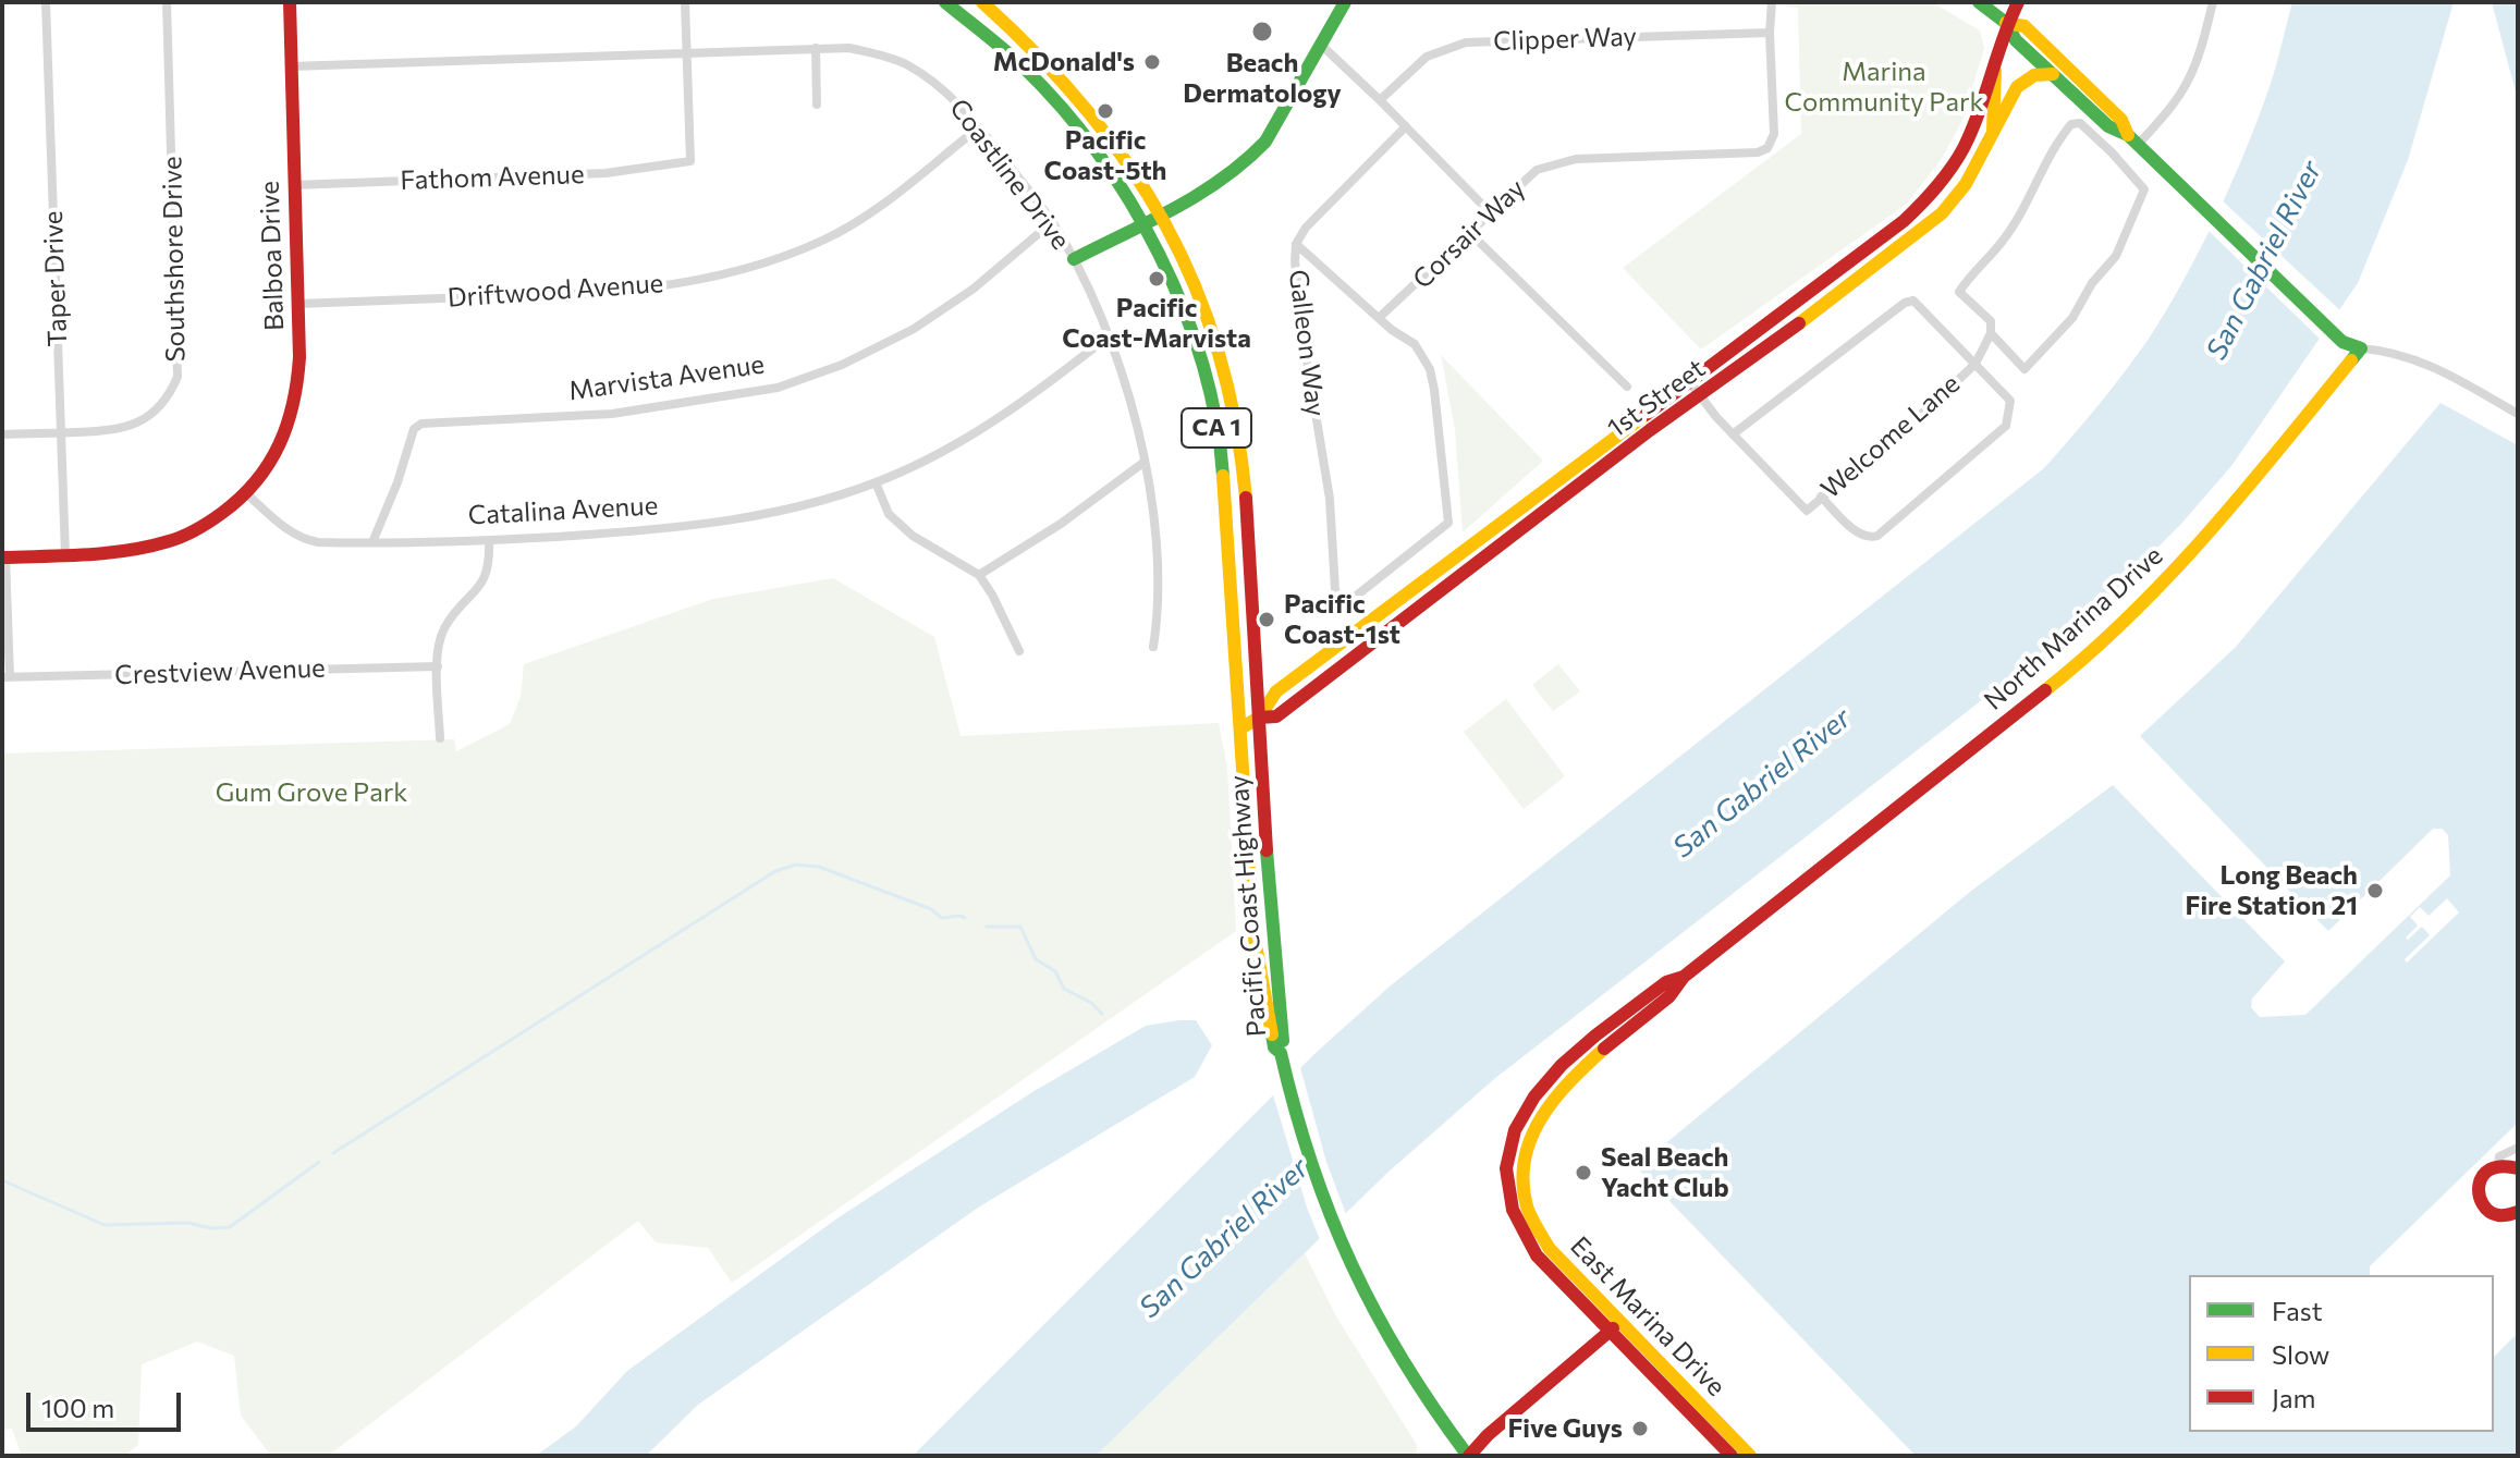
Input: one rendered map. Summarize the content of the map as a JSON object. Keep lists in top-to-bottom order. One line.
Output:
{"streets":{"main road":["Balboa Drive","1st Street","CA 1","North Marina Drive","Pacific Coast Highway","East Marina Drive"],"street":["Clipper Way","Coastline Drive","Fathom Avenue","Corsair Way","Southshore Drive","Taper Drive","Driftwood Avenue","Galleon Way","Marvista Avenue","Welcome Lane","Catalina Avenue","Crestview Avenue"]},"crossings":[["Clipper Way","Corsair Way"],["Coastline Drive","Fathom Avenue"],["Coastline Drive","Balboa Drive"],["Coastline Drive","Driftwood Avenue"],["Coastline Drive","Marvista Avenue"],["Coastline Drive","Catalina Avenue"],["Fathom Avenue","Balboa Drive"],["Corsair Way","Galleon Way"],["Balboa Drive","Driftwood Avenue"],["Balboa Drive","Catalina Avenue"],["Southshore Drive","Taper Drive"],["Marvista Avenue","Catalina Avenue"],["1st Street","Pacific Coast Highway"],["CA 1","Pacific Coast Highway"],["North Marina Drive","East Marina Drive"]],"water":["San Gabriel River"],"parks":["Marina Community Park","Gum Grove Park"],"places":["Beach Dermatology","McDonald's","Pacific Coast-5th","Pacific Coast-Marvista","Pacific Coast-1st","Long Beach Fire Station 21","Seal Beach Yacht Club","Five Guys"],"legend":["Fast","Slow","Jam"],"scale_bar":"100 m"}
